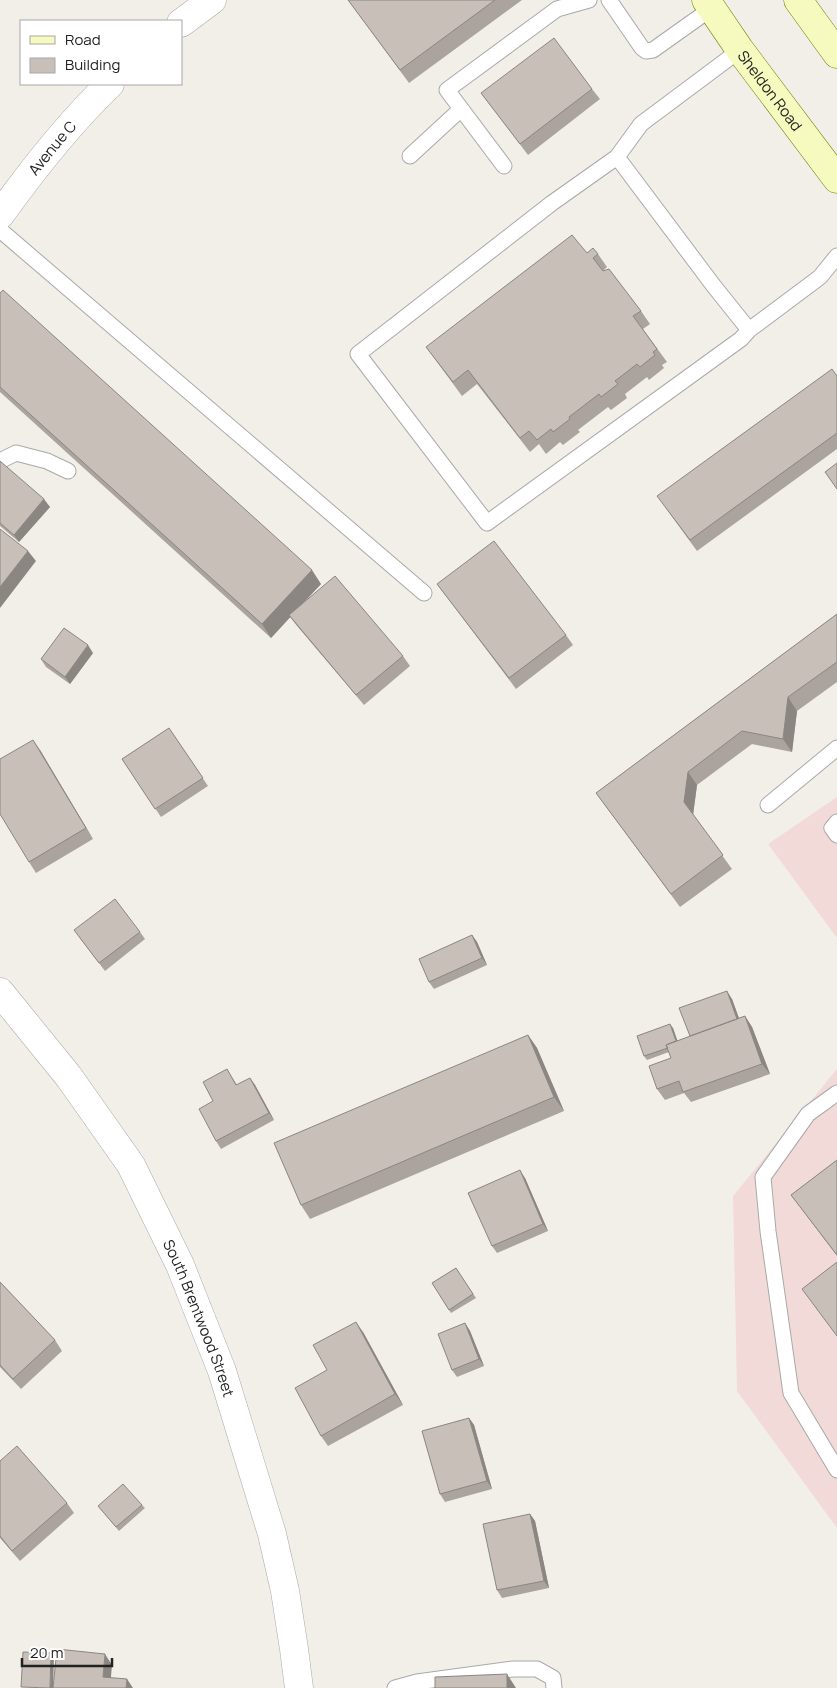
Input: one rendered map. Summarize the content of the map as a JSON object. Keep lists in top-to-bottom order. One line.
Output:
{"streets":{"main road":["Sheldon Road"],"street":["Avenue C","South Brentwood Street"]},"legend":["Road","Building"],"scale_bar":"20 m"}
